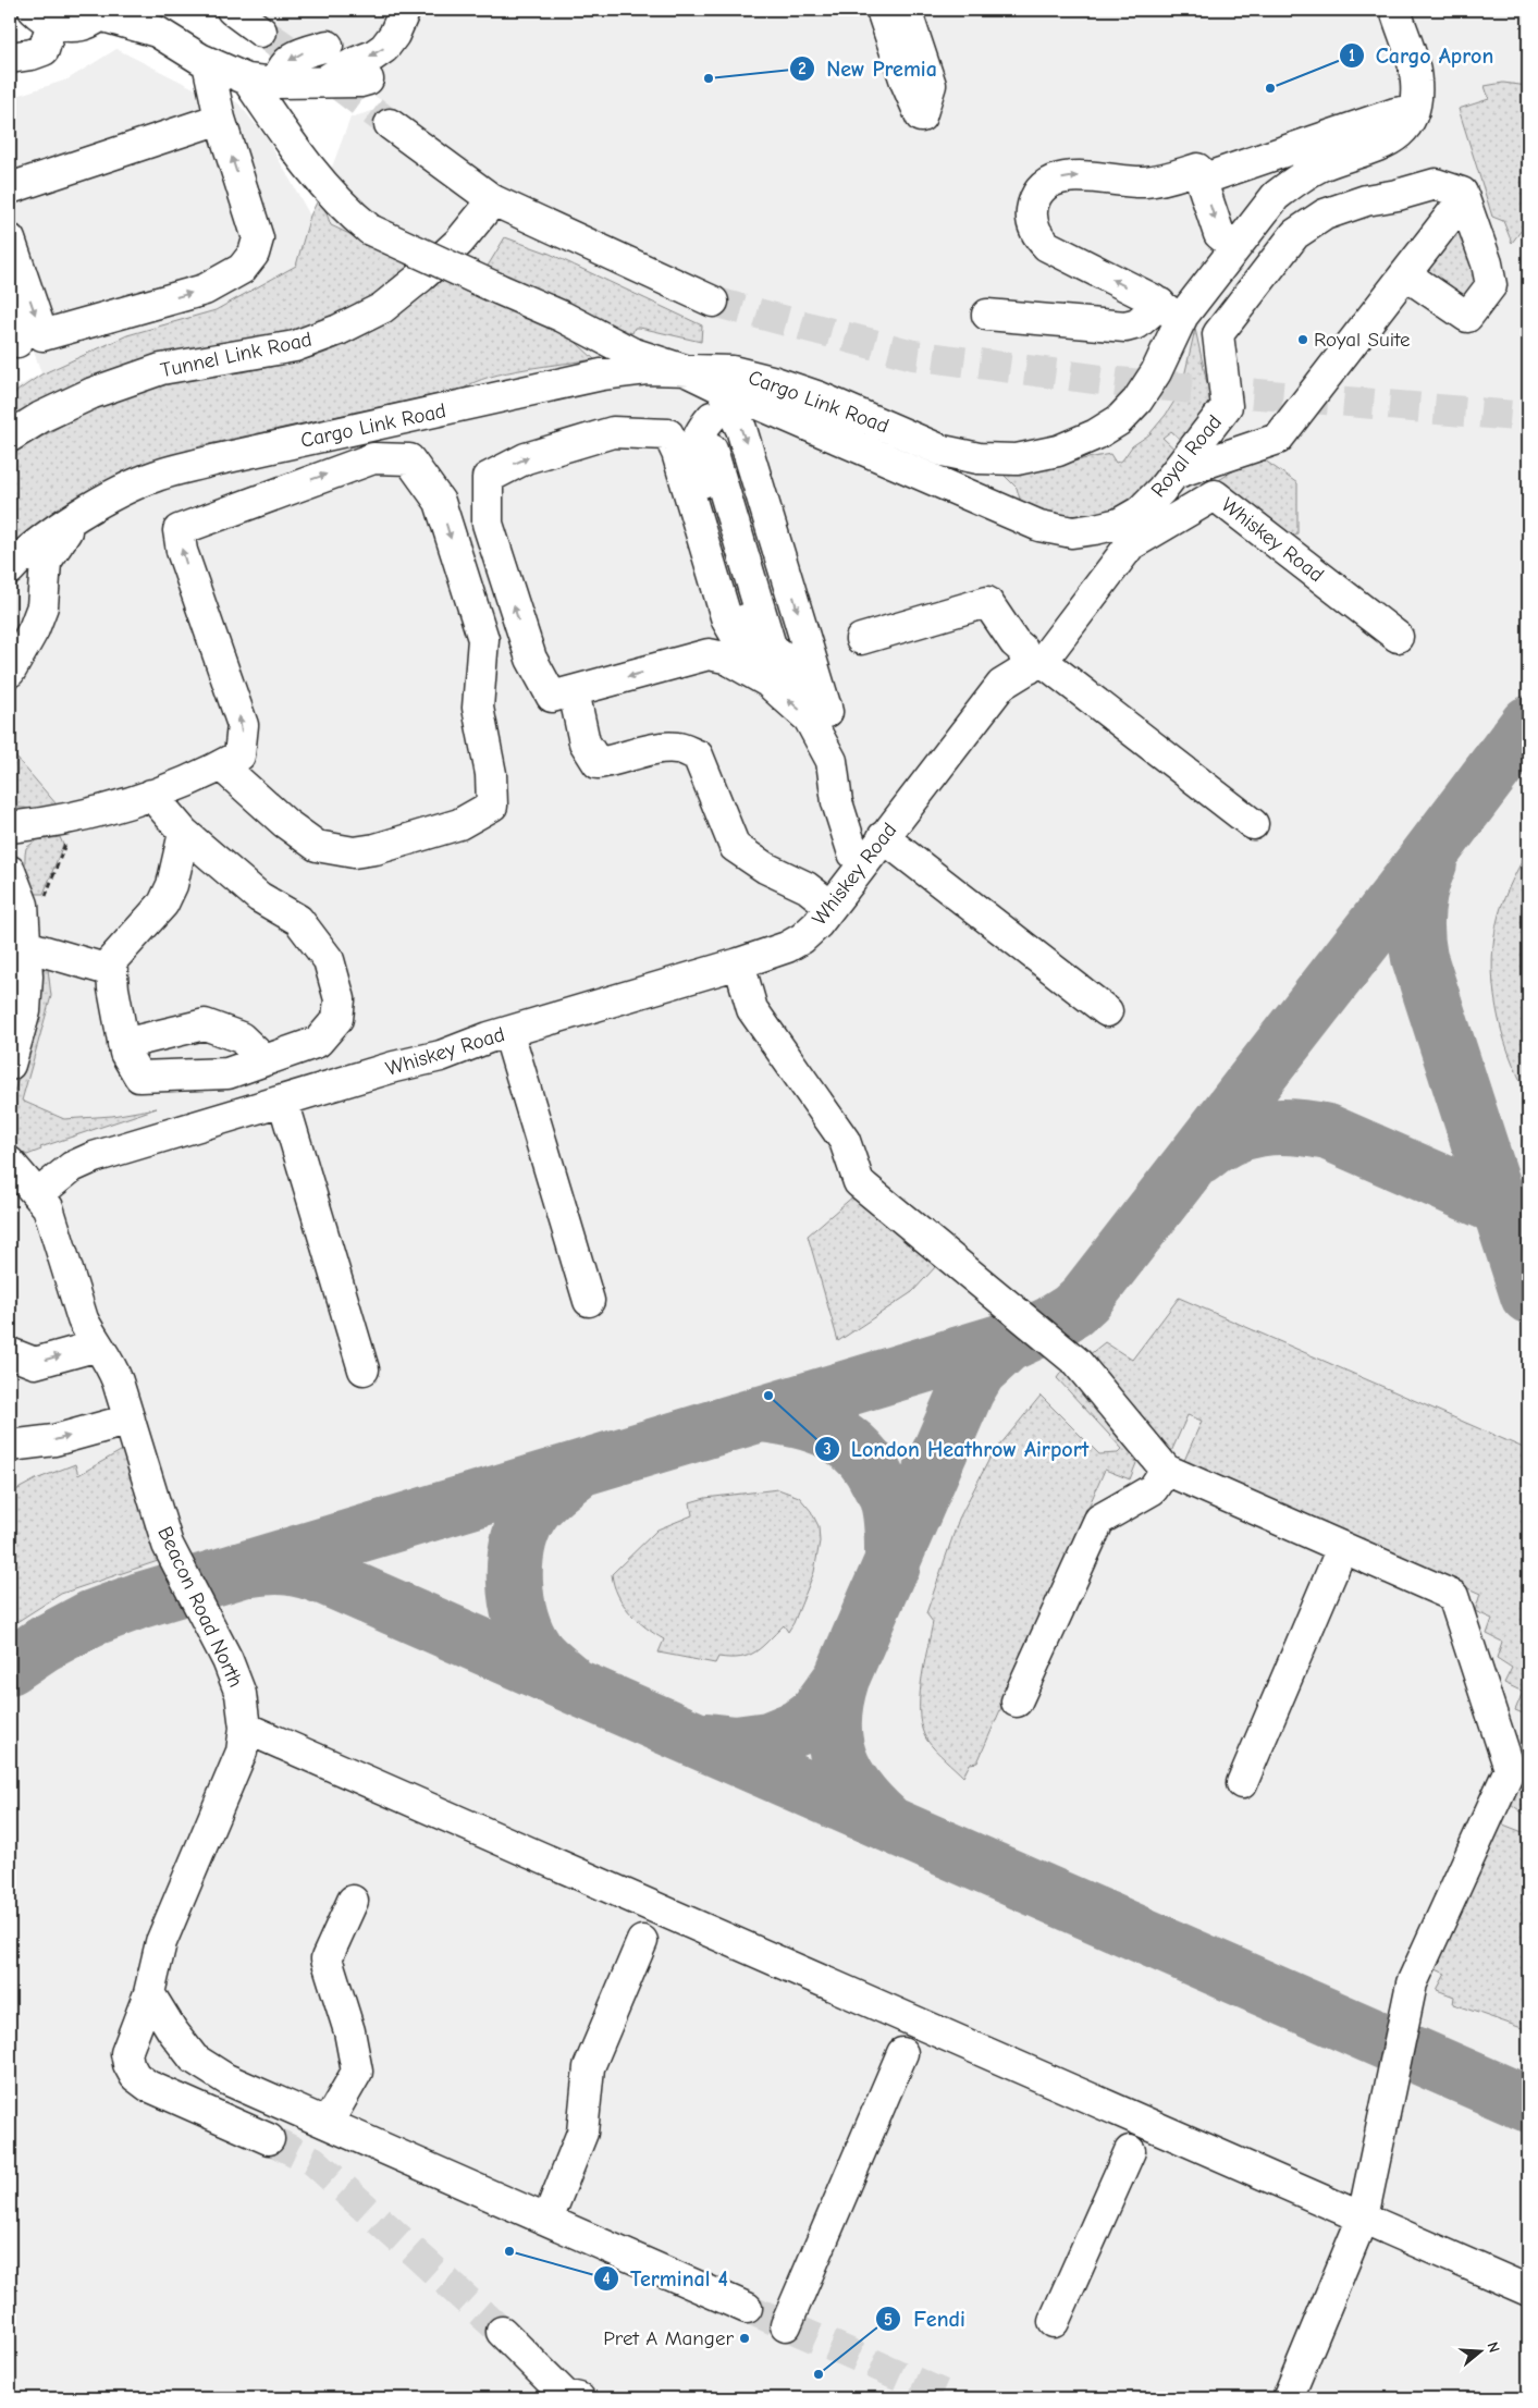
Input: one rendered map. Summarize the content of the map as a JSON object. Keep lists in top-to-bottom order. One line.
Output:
{"streets":{"street":["Tunnel Link Road","Cargo Link Road","Royal Road","Whiskey Road","Beacon Road North"]},"crossings":[["Cargo Link Road","Royal Road"],["Whiskey Road","Beacon Road North"]],"places":["New Premia","Cargo Apron","Royal Suite","London Heathrow Airport","Terminal 4","Pret A Manger","Fendi"],"north":"right"}
